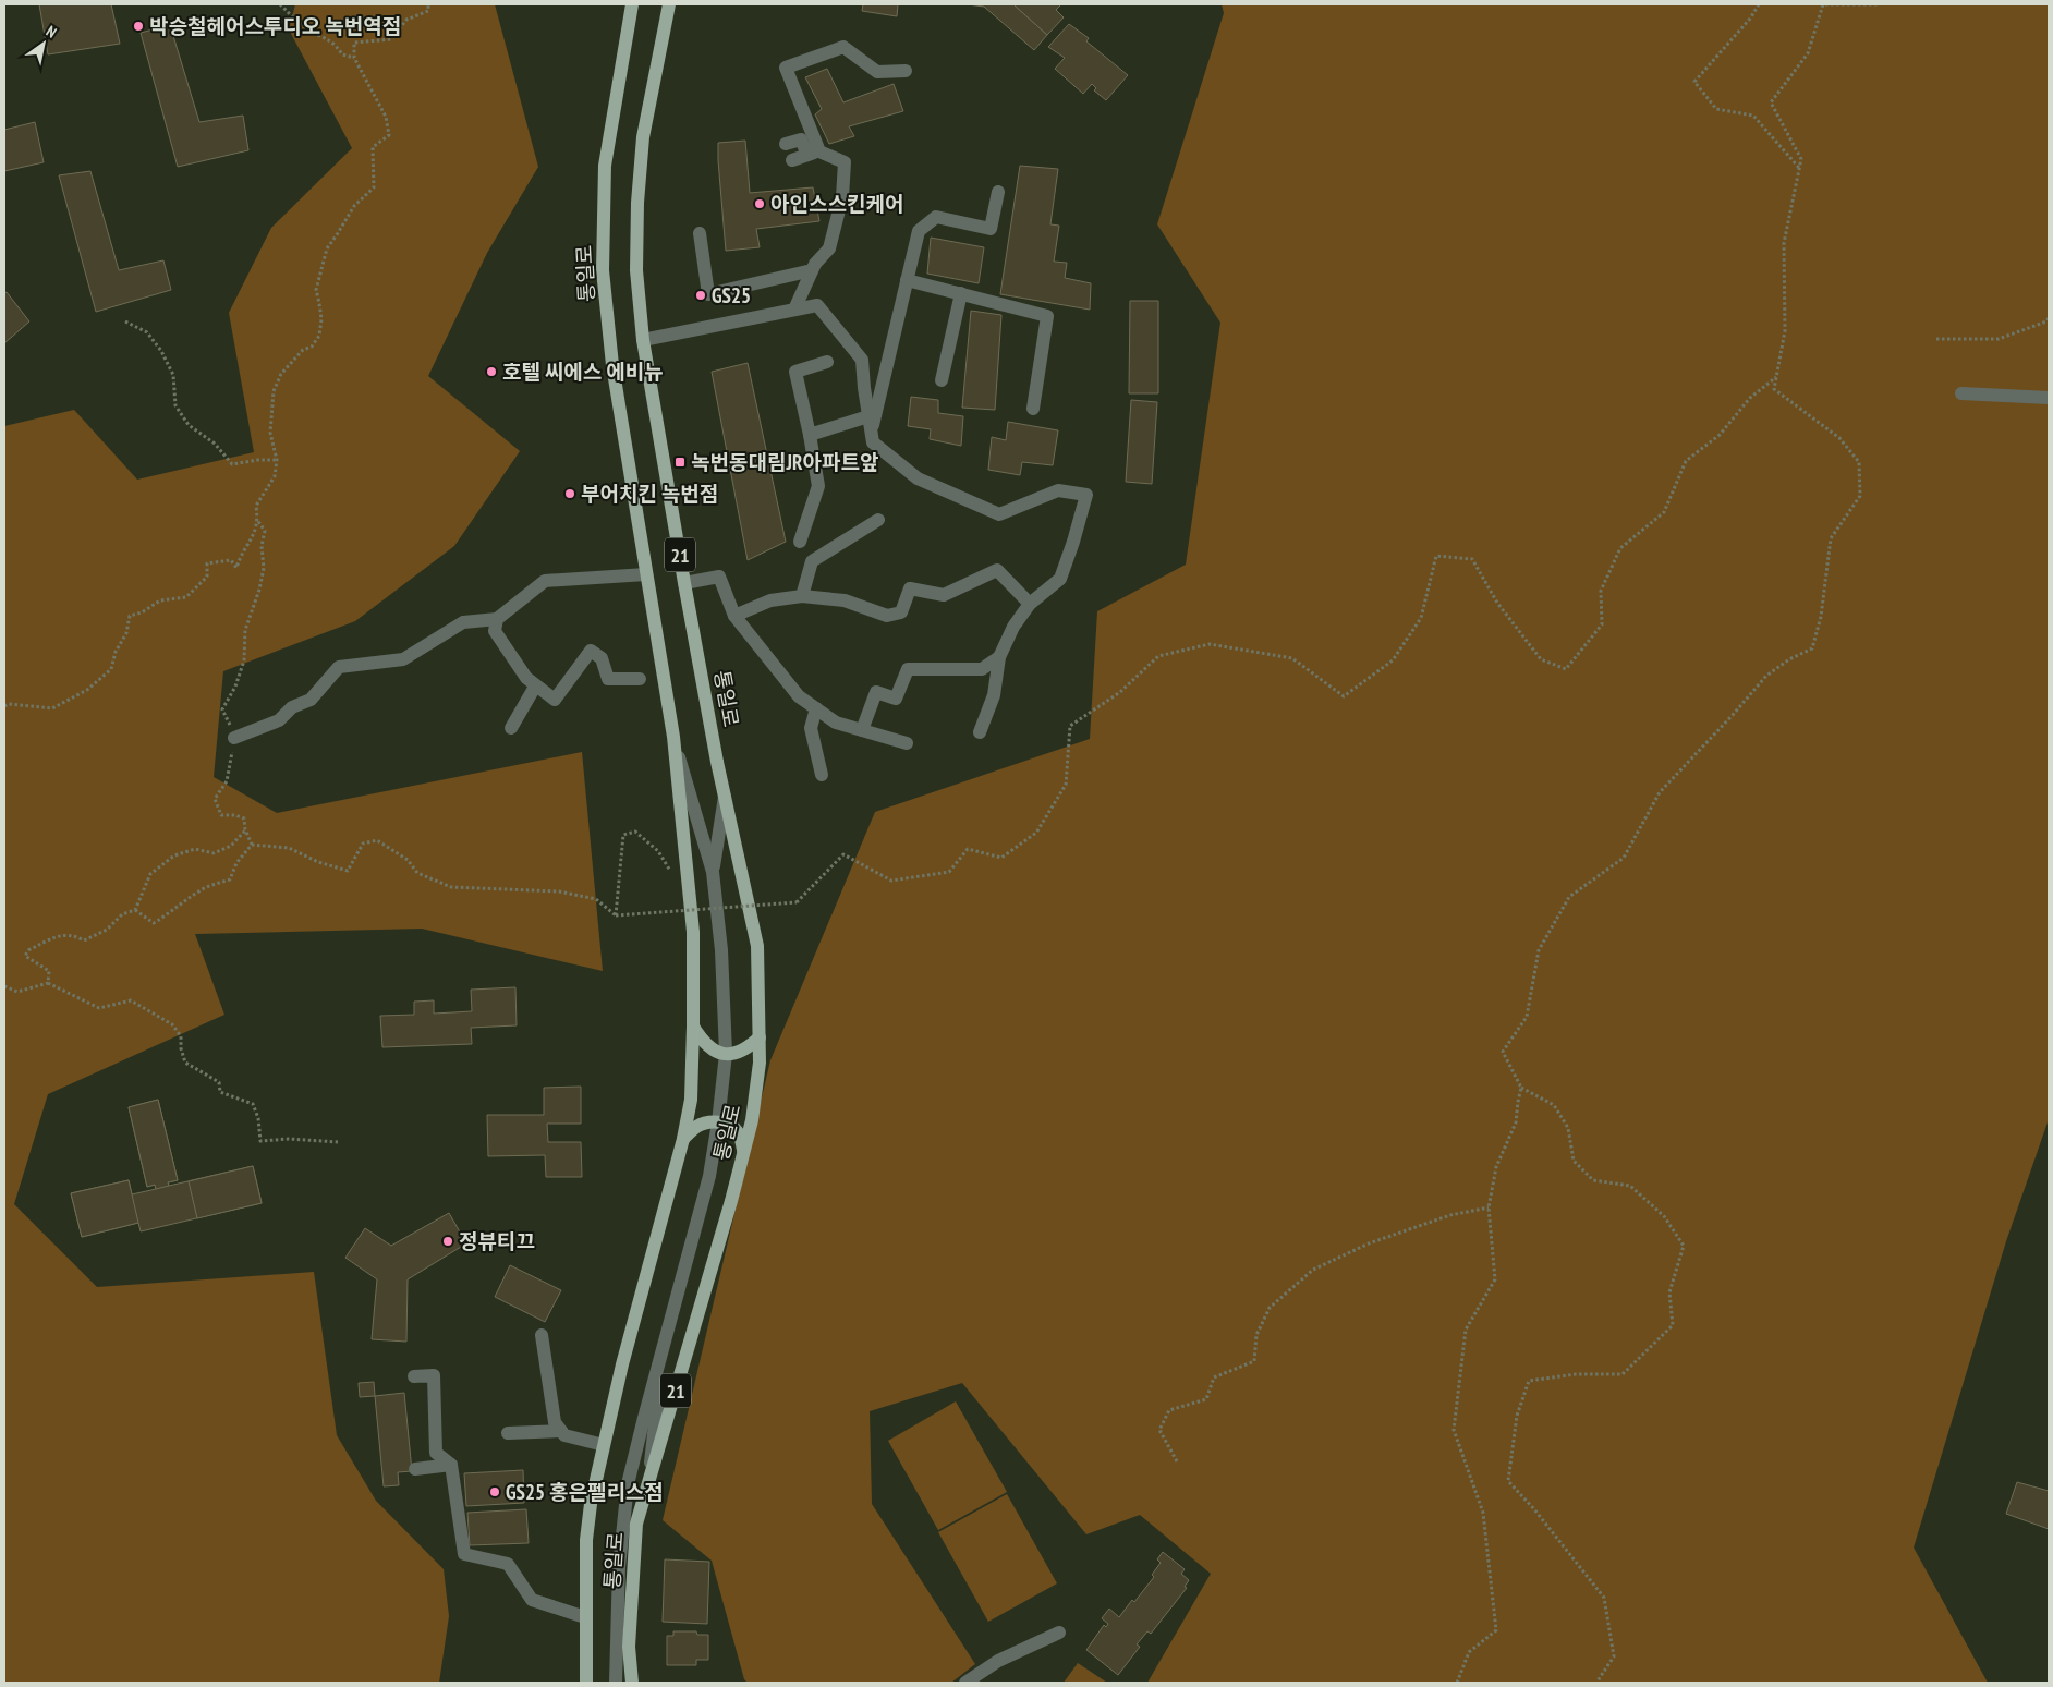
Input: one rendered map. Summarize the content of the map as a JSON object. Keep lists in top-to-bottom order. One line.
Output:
{"streets":{"main road":["통일로","21"]},"places":{"other":["박승철헤어스투디오 녹번역점","아인스스킨케어","GS25","호텔 씨에스 에비뉴","부어치킨 녹번점","정뷰티끄","GS25 홍은펠리스점"],"transit":["녹번동대림JR아파트앞"]},"north":"top right"}
